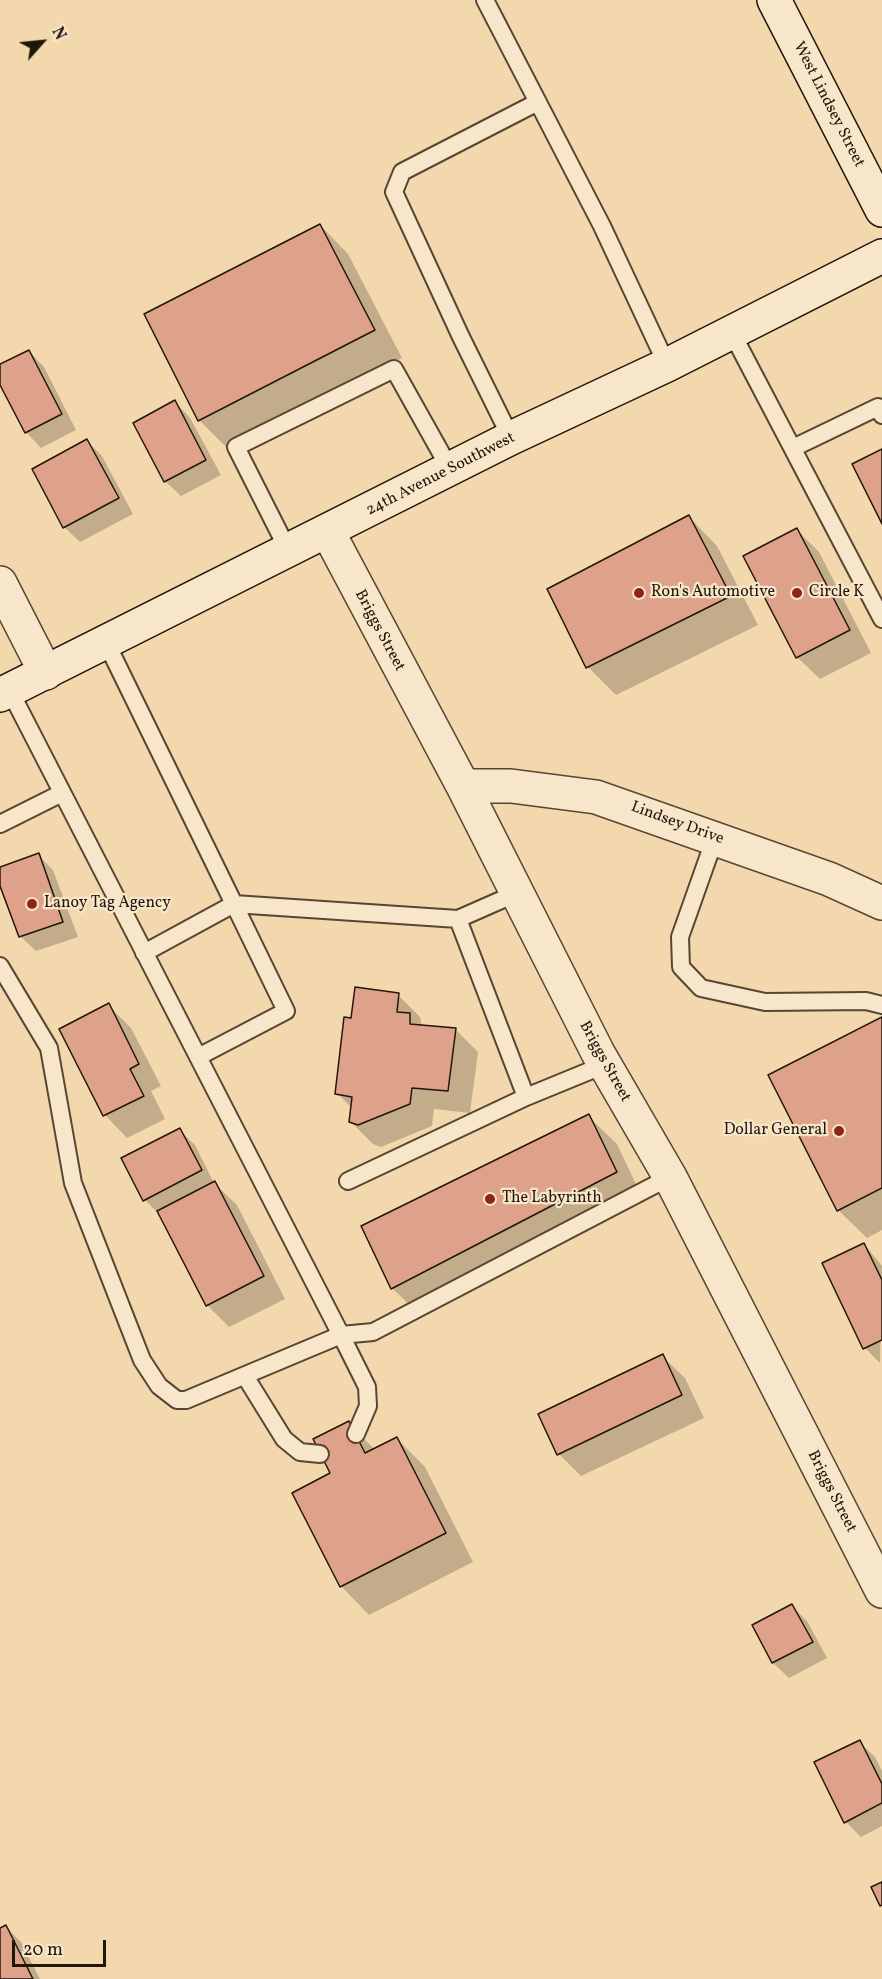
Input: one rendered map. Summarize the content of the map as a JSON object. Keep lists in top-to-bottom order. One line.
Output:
{"streets":{"street":["West Lindsey Street","24th Avenue Southwest","Briggs Street","Lindsey Drive"]},"crossings":[["24th Avenue Southwest","Briggs Street"],["Briggs Street","Lindsey Drive"]],"places":["Ron's Automotive","Circle K","Lanoy Tag Agency","Dollar General","The Labyrinth"],"scale_bar":"20 m","north":"top right"}
